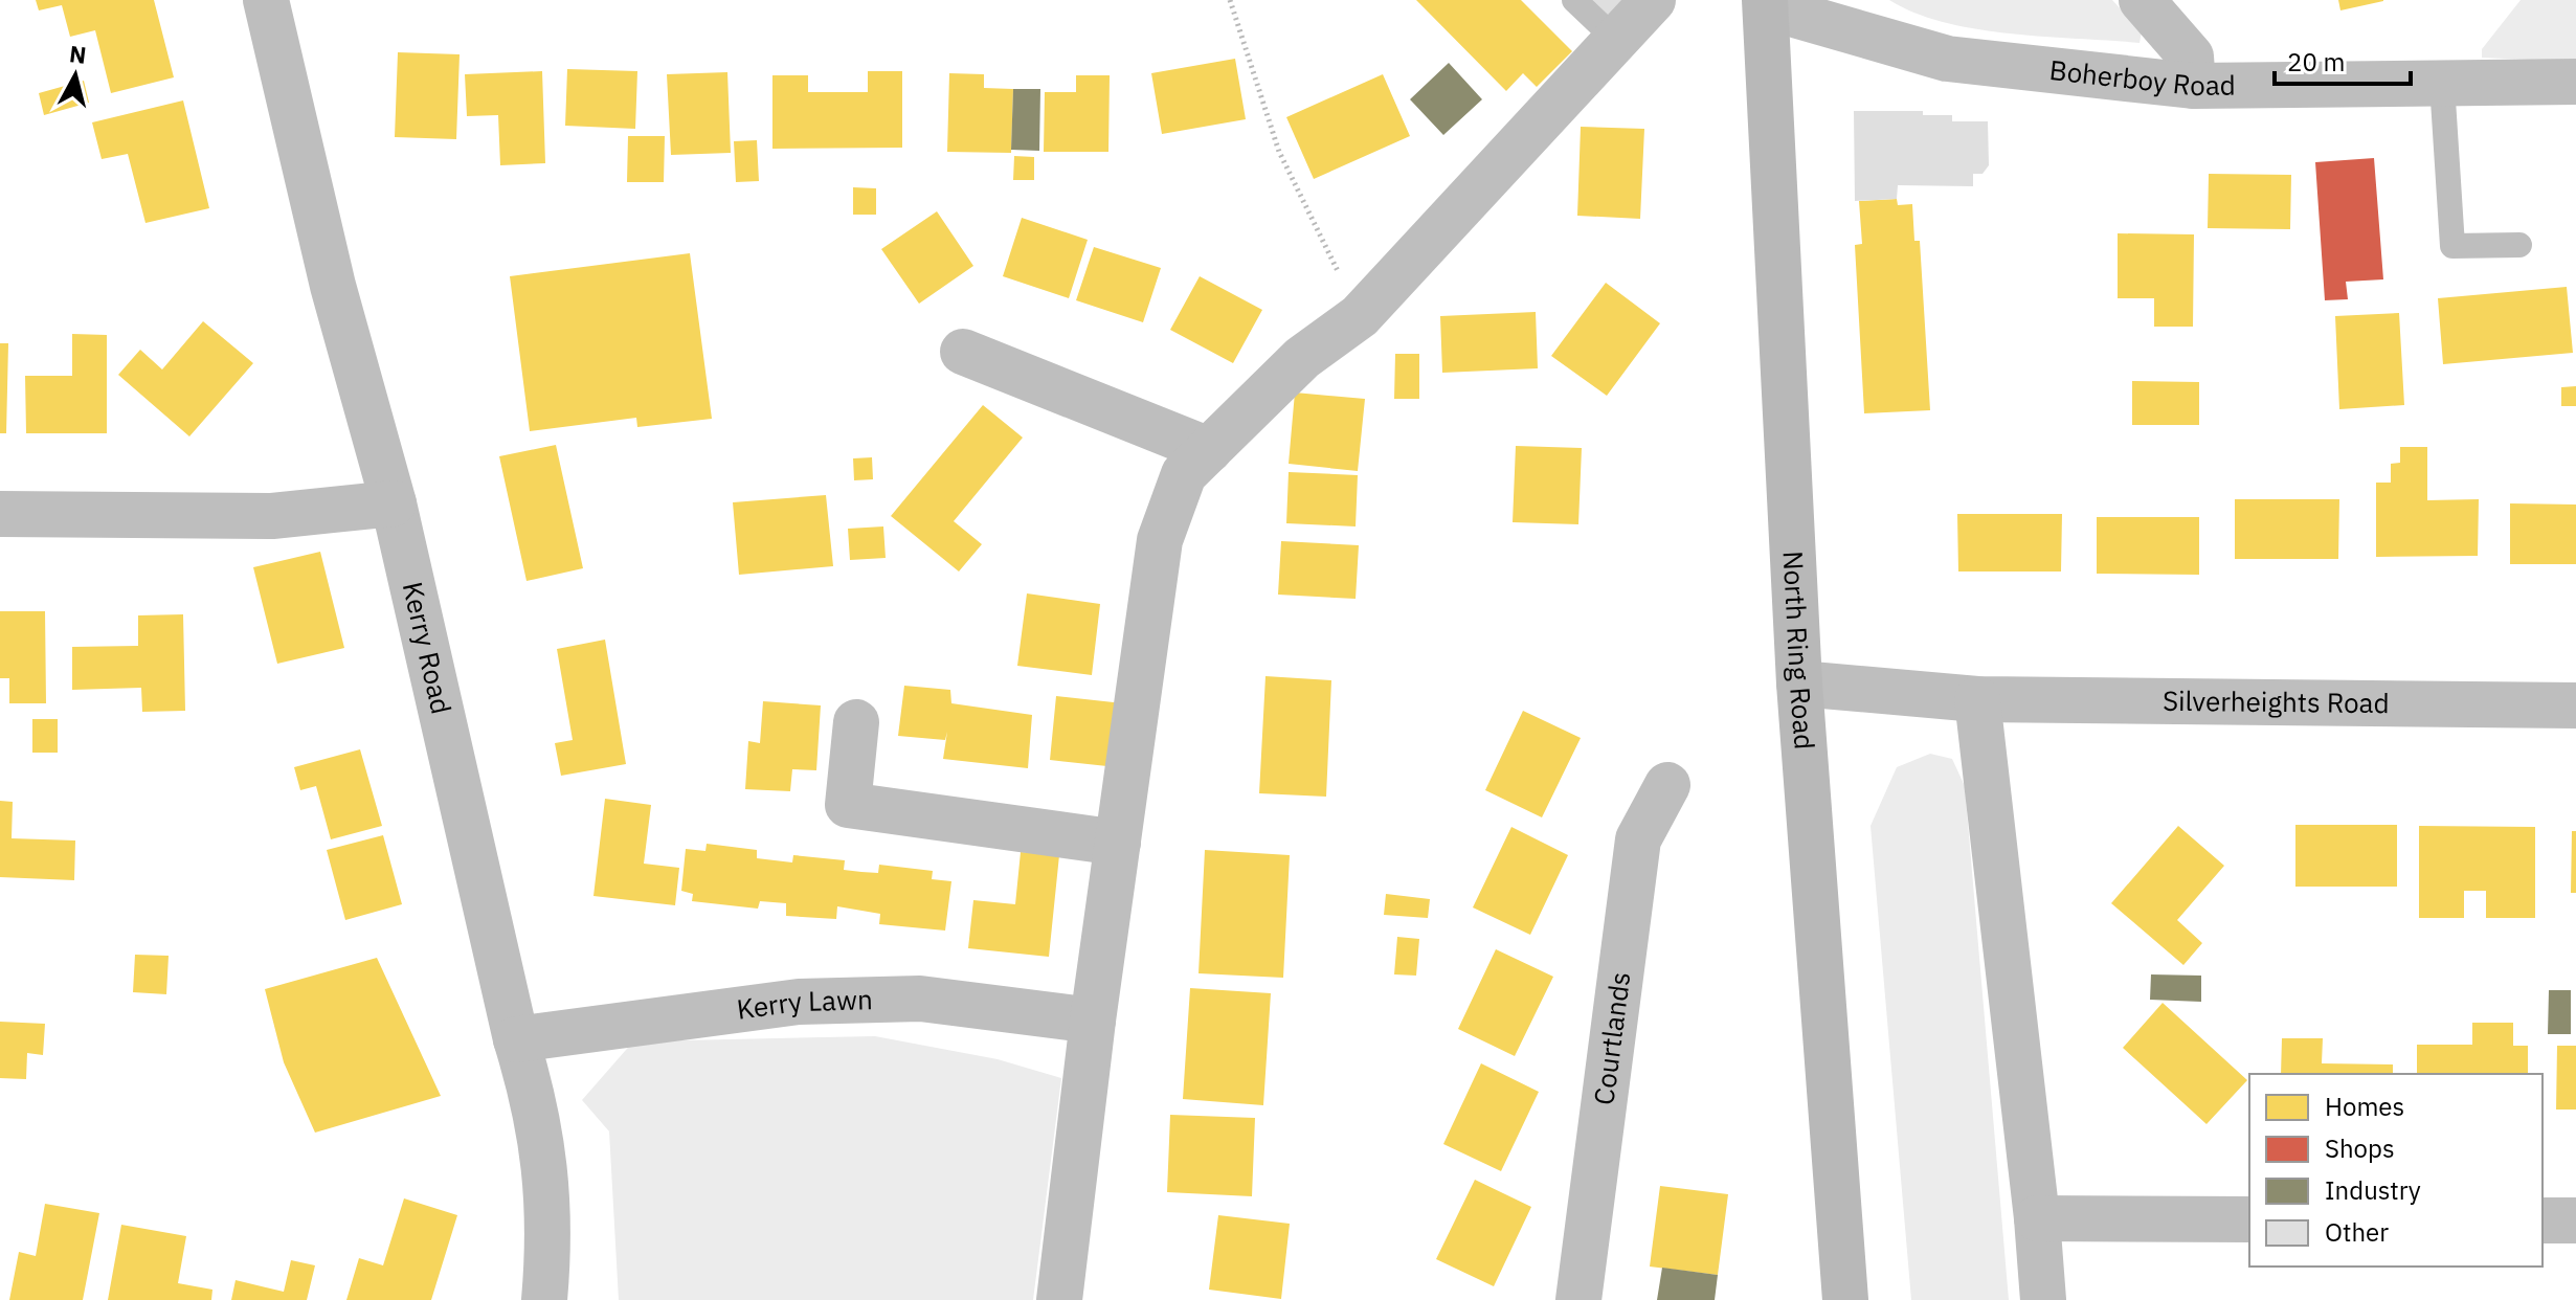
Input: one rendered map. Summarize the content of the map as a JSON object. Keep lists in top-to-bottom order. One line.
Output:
{"streets":{"main road":["North Ring Road"],"street":["Boherboy Road","Kerry Road","Silverheights Road","Kerry Lawn","Courtlands"]},"crossings":[["Boherboy Road","North Ring Road"],["Kerry Road","Kerry Lawn"],["North Ring Road","Silverheights Road"]],"legend":["Homes","Shops","Industry","Other"],"scale_bar":"20 m","north":"top"}
